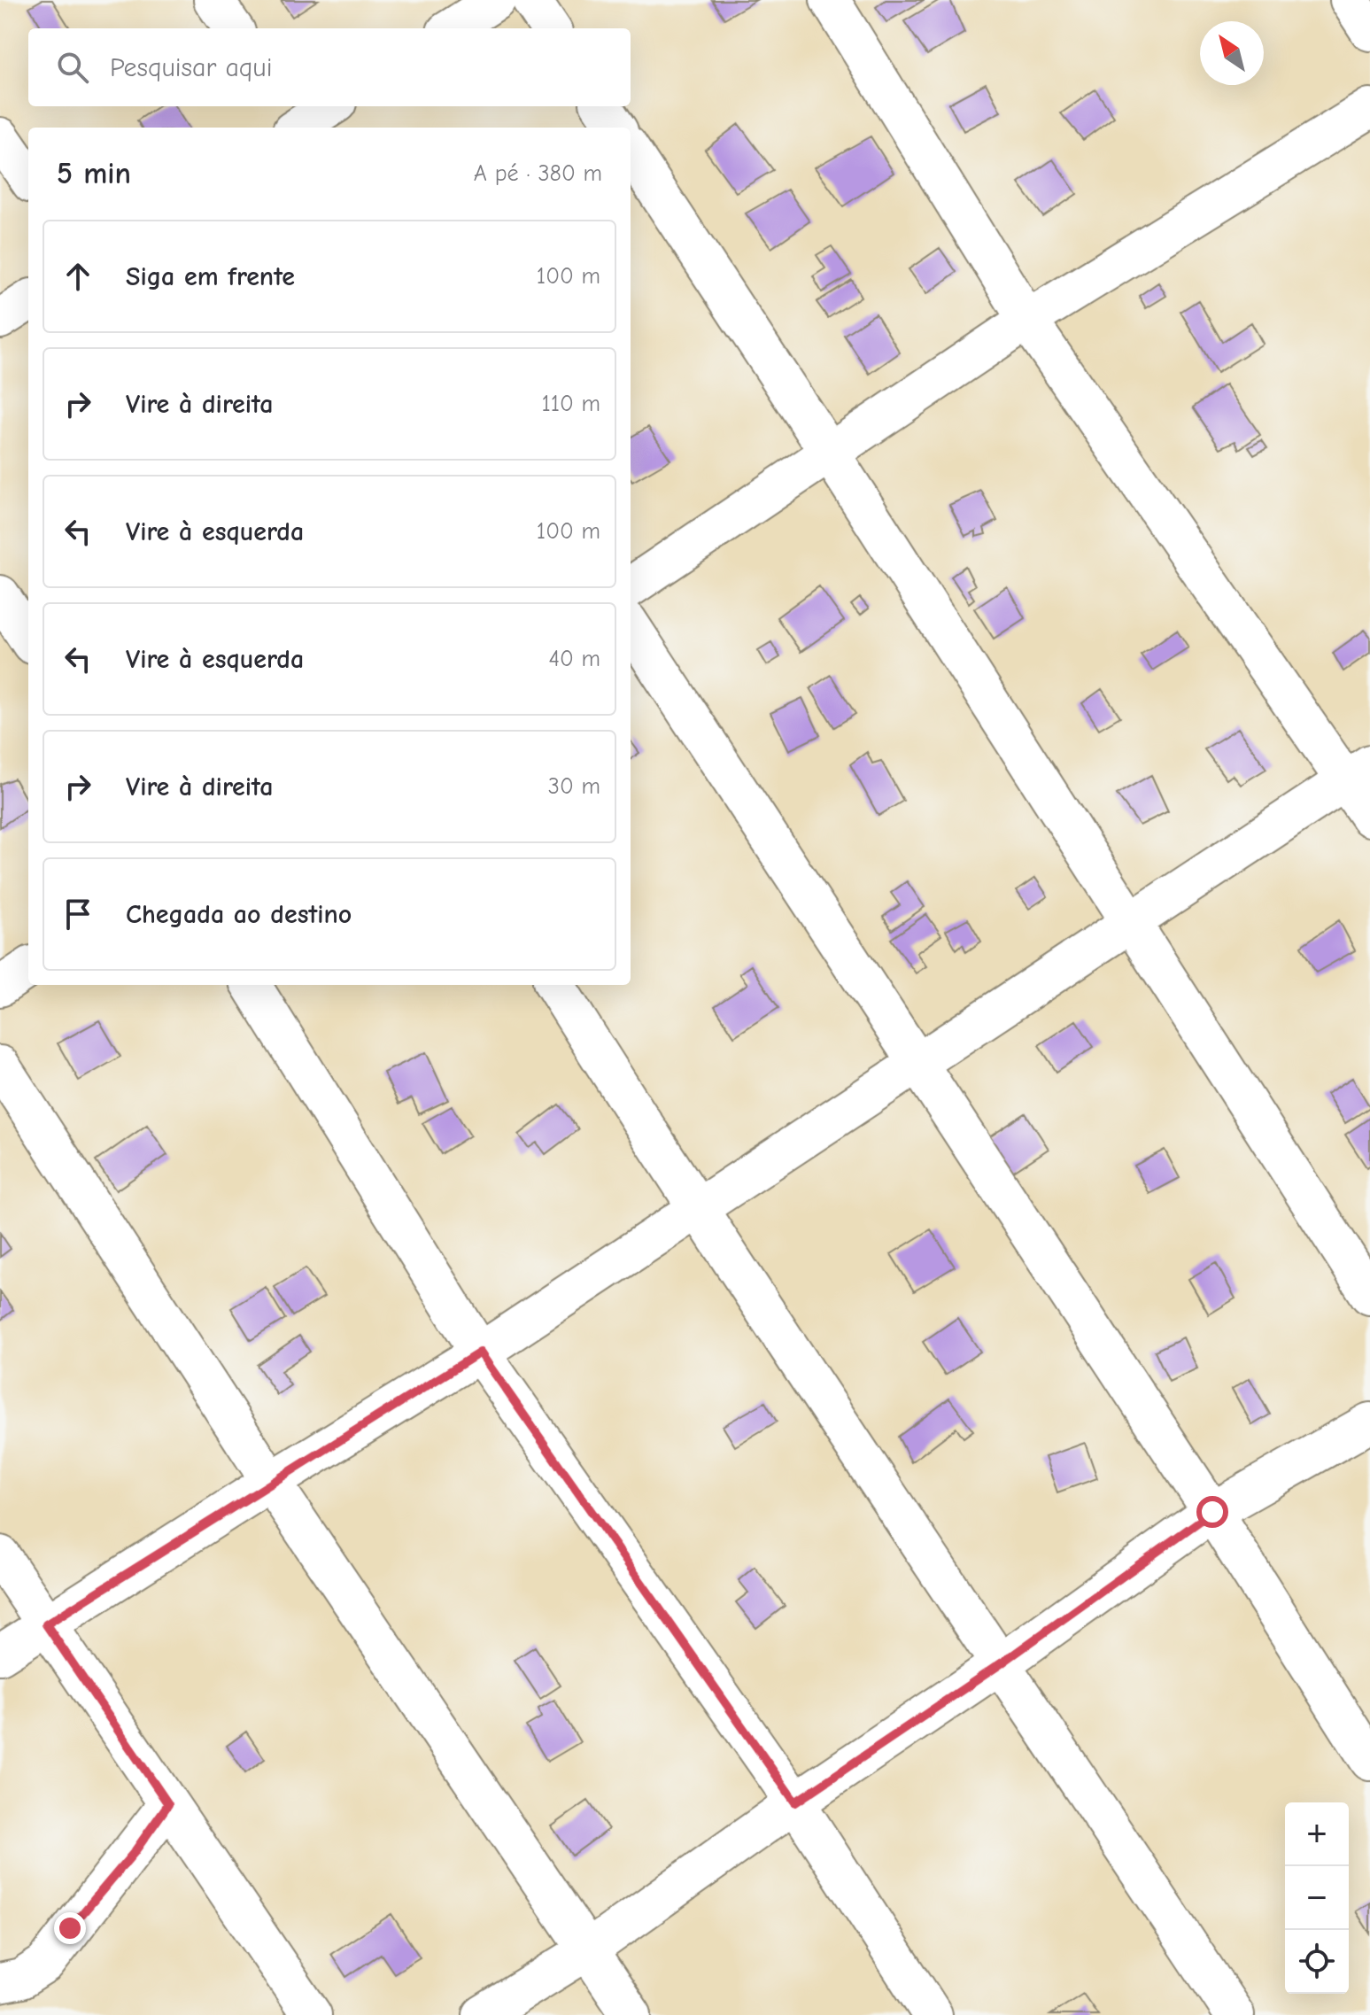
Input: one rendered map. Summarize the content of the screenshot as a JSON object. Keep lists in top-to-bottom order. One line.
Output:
{"north":"top left","page":{"search":"Pesquisar aqui","heading":["5 min","A pé · 380 m"],"list":[["Siga em frente","100 m"],["Vire à direita","110 m"],["Vire à esquerda","100 m"],["Vire à esquerda","40 m"],["Vire à direita","30 m"],"Chegada ao destino"],"map_buttons":["+","−"]}}
